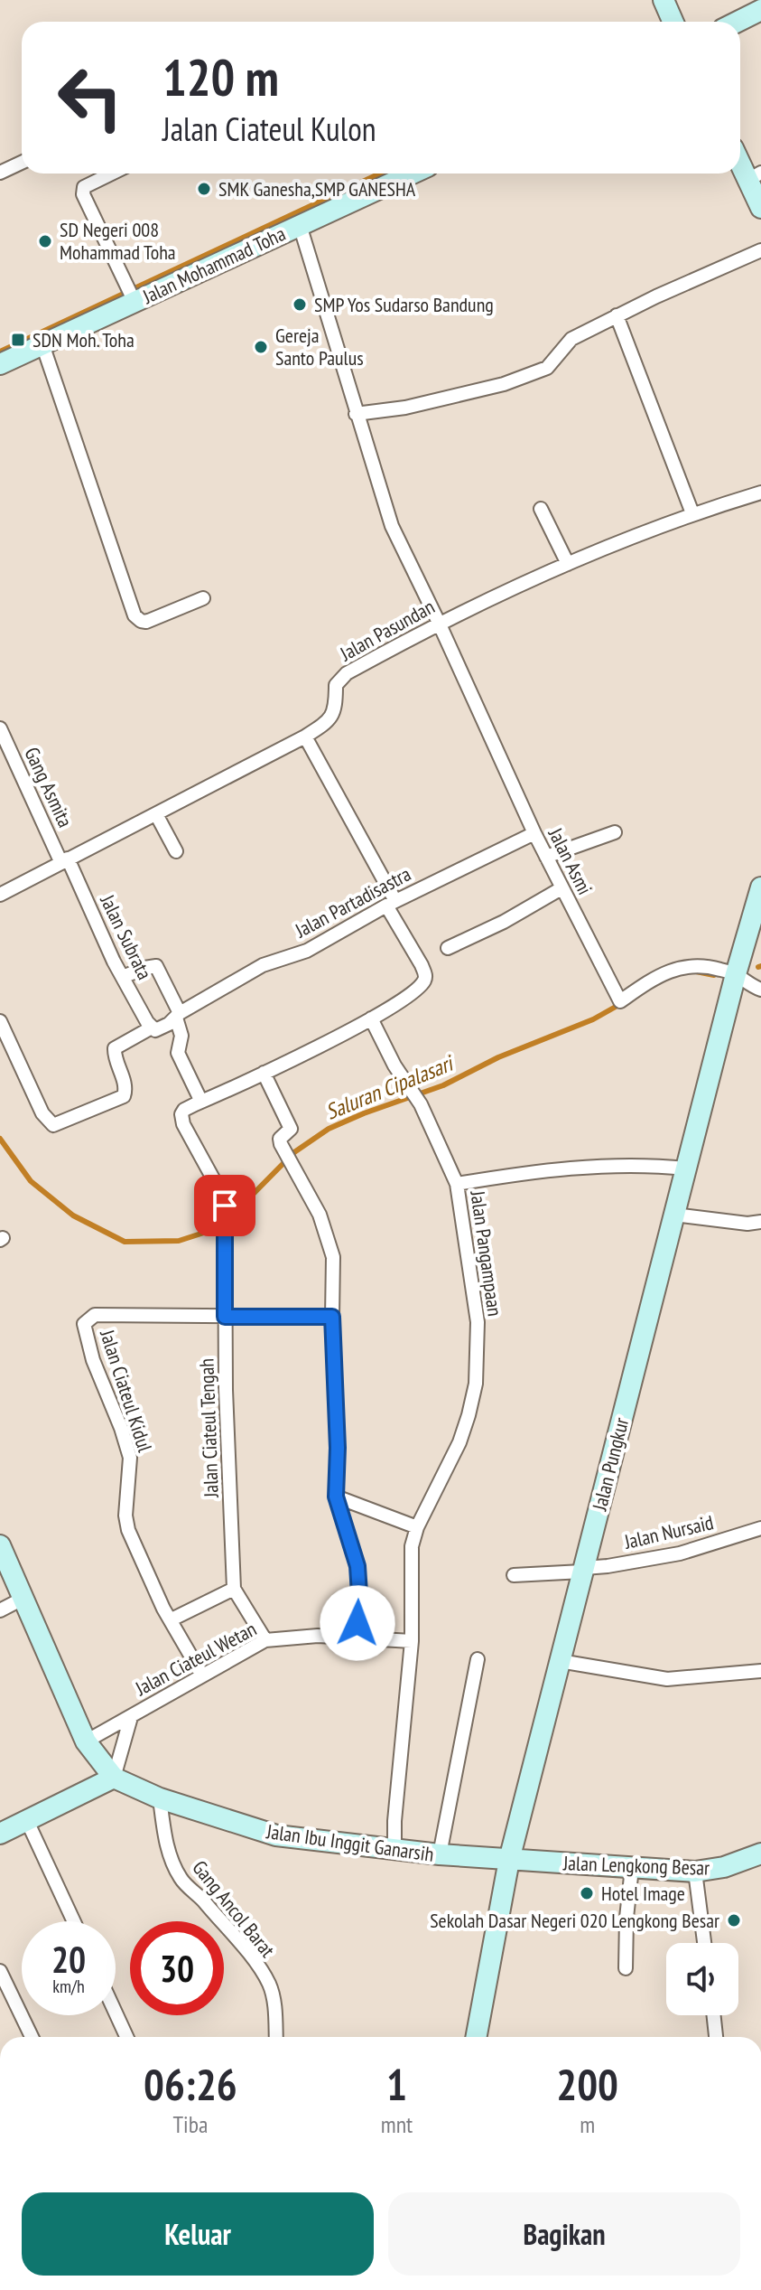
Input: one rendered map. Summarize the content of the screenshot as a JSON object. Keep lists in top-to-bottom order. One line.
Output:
{"streets":{"main road":["Jalan Mohammad Toha","Jalan Pungkur","Jalan Ibu Inggit Ganarsih","Jalan Lengkong Besar"],"street":["Jalan Pasundan","Gang Asmita","Jalan Asmi","Jalan Partadisastra","Jalan Subrata","Jalan Pangampaan","Jalan Ciateul Kidul","Jalan Ciateul Tengah","Jalan Nursaid","Jalan Ciateul Wetan","Gang Ancol Barat"]},"crossings":[["Jalan Mohammad Toha","Jalan Asmi"],["Jalan Pasundan","Gang Asmita"],["Jalan Pasundan","Jalan Asmi"],["Jalan Pasundan","Jalan Subrata"],["Gang Asmita","Jalan Subrata"],["Jalan Asmi","Jalan Partadisastra"],["Jalan Asmi","Jalan Pungkur"],["Jalan Partadisastra","Jalan Subrata"],["Jalan Pangampaan","Jalan Pungkur"],["Jalan Pangampaan","Jalan Ciateul Wetan"],["Jalan Pangampaan","Jalan Ibu Inggit Ganarsih"],["Jalan Ciateul Kidul","Jalan Ciateul Tengah"],["Jalan Ciateul Kidul","Jalan Ciateul Wetan"],["Jalan Ciateul Tengah","Jalan Ciateul Wetan"],["Jalan Pungkur","Jalan Nursaid"],["Jalan Pungkur","Jalan Ibu Inggit Ganarsih"],["Jalan Pungkur","Jalan Lengkong Besar"],["Jalan Ciateul Wetan","Jalan Ibu Inggit Ganarsih"],["Jalan Ibu Inggit Ganarsih","Jalan Lengkong Besar"],["Jalan Ibu Inggit Ganarsih","Gang Ancol Barat"]],"water":["Saluran Cipalasari"],"places":{"other":["SMK Ganesha,SMP GANESHA","SD Negeri 008 Mohammad Toha","SMP Yos Sudarso Bandung","Gereja Santo Paulus","Hotel Image","Sekolah Dasar Negeri 020 Lengkong Besar"],"transit":["SDN Moh. Toha"]},"page":{"turn":["120 m","Jalan Ciateul Kulon"],"speed":"20 km/h","limit":"30","eta":["06:26","Tiba","1","mnt","200","m"],"buttons":["Keluar","Bagikan"]}}
